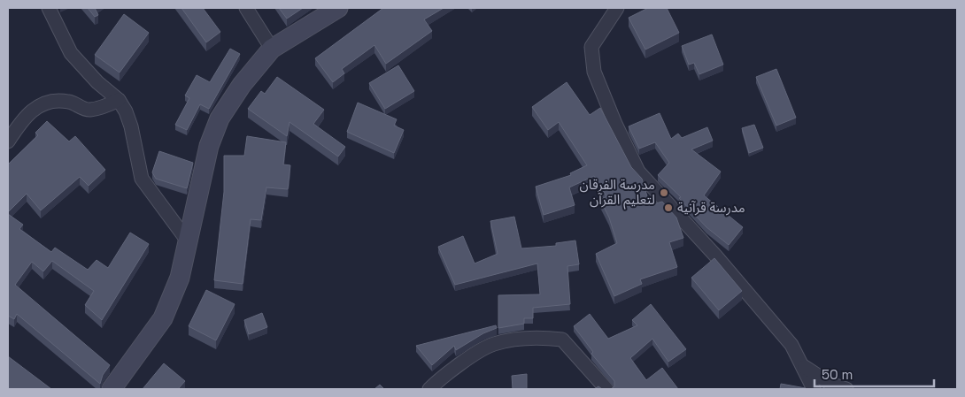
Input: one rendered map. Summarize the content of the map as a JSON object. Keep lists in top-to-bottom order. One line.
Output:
{"places":["مدرسة الفرقان لتعليم القرآن","مدرسة قرآنية"],"scale_bar":"50 m"}
